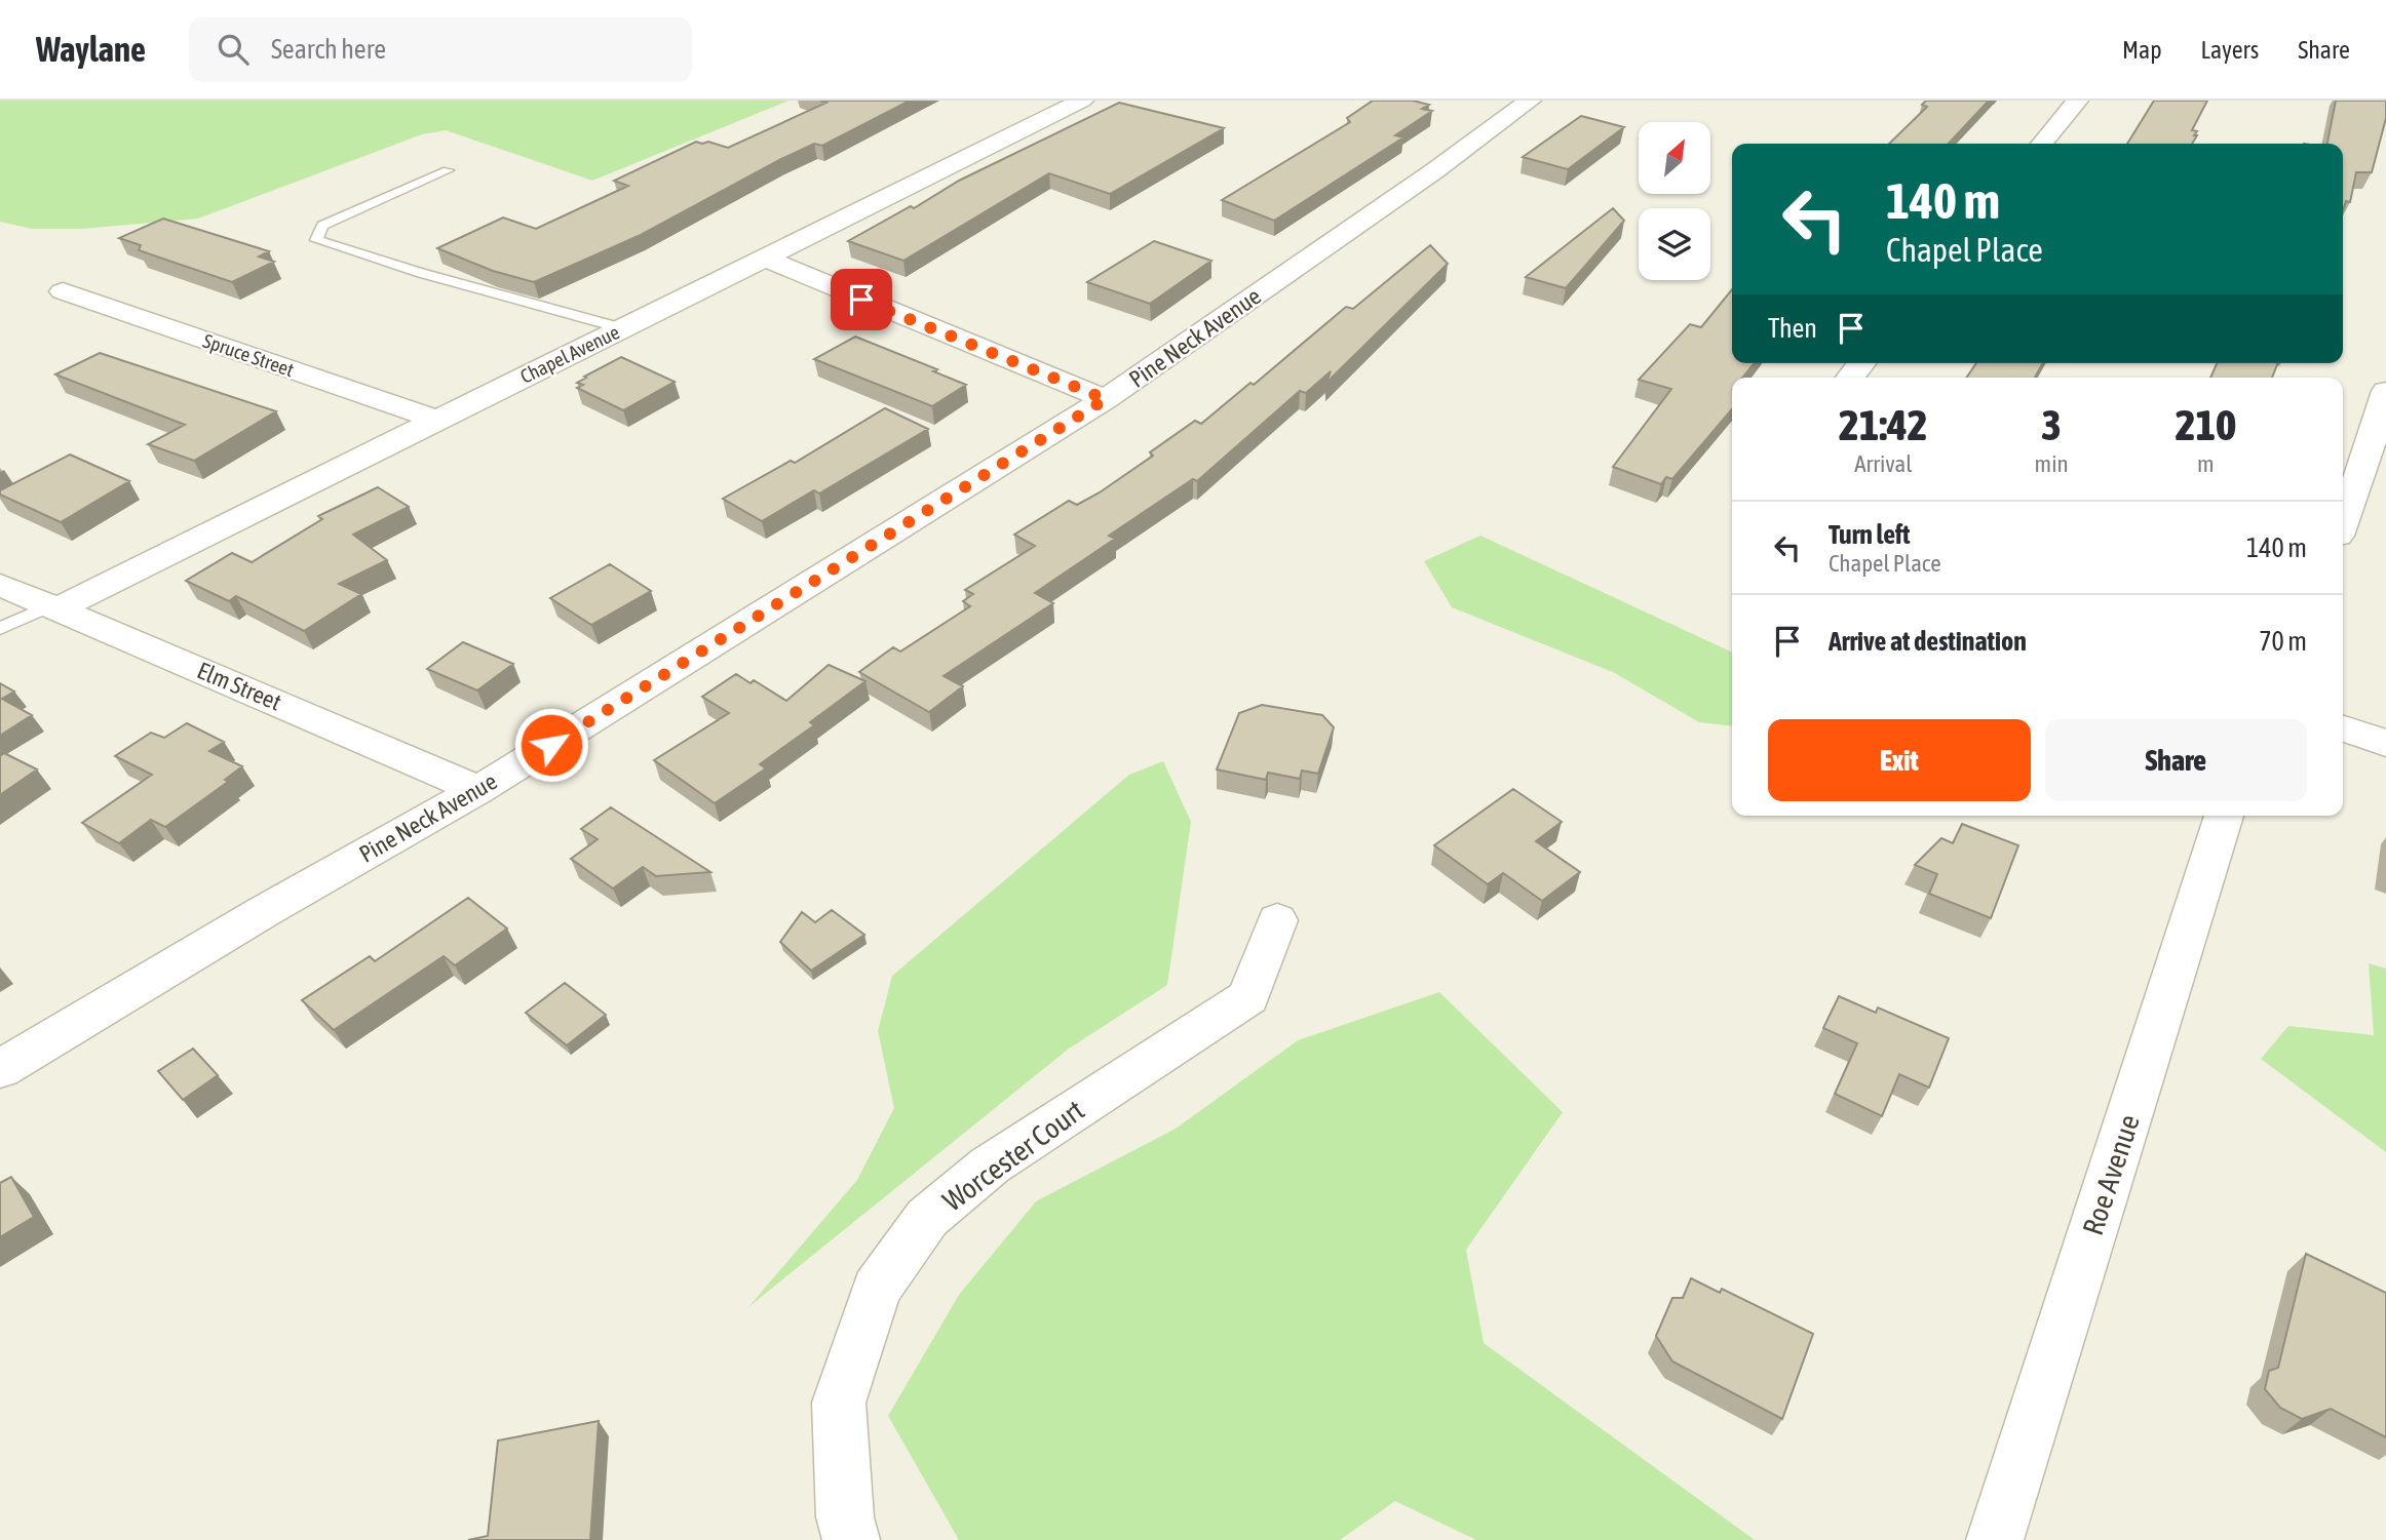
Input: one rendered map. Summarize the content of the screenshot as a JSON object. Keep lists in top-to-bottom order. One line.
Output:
{"streets":{"street":["Pine Neck Avenue","Chapel Avenue","Spruce Street","Elm Street","Worcester Court","Roe Avenue"]},"crossings":[["Pine Neck Avenue","Elm Street"],["Chapel Avenue","Spruce Street"],["Chapel Avenue","Elm Street"]],"north":"top right","page":{"header":"Waylane","search":"Search here","nav":["Map","Layers","Share"],"turn":["140 m","Chapel Place"],"then":"Then","eta":["21:42","Arrival","3","min","210","m"],"list":[{"name":"Turn left","note":"Chapel Place","value":"140 m"},{"name":"Arrive at destination","value":"70 m"}],"buttons":["Exit","Share"]}}
